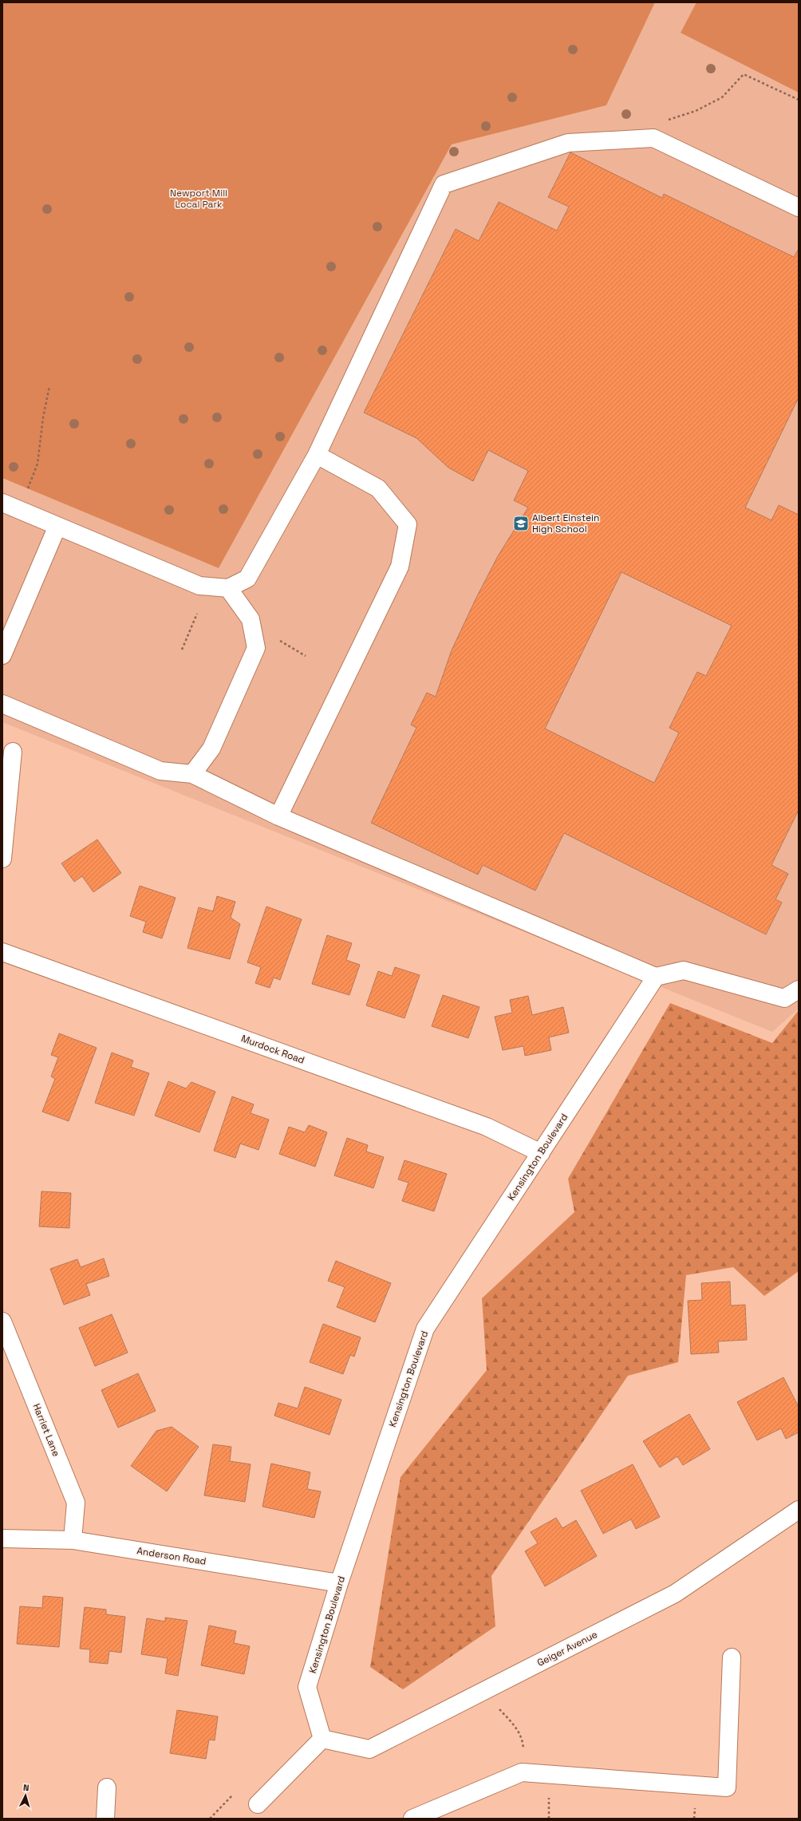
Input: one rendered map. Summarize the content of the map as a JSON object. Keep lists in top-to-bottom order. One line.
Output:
{"streets":{"street":["Murdock Road","Kensington Boulevard","Harriet Lane","Anderson Road","Geiger Avenue"]},"crossings":[["Murdock Road","Kensington Boulevard"],["Kensington Boulevard","Anderson Road"],["Kensington Boulevard","Geiger Avenue"],["Harriet Lane","Anderson Road"]],"parks":["Newport Mill Local Park"],"places":{"school or university":["Albert Einstein High School"]},"north":"top"}
